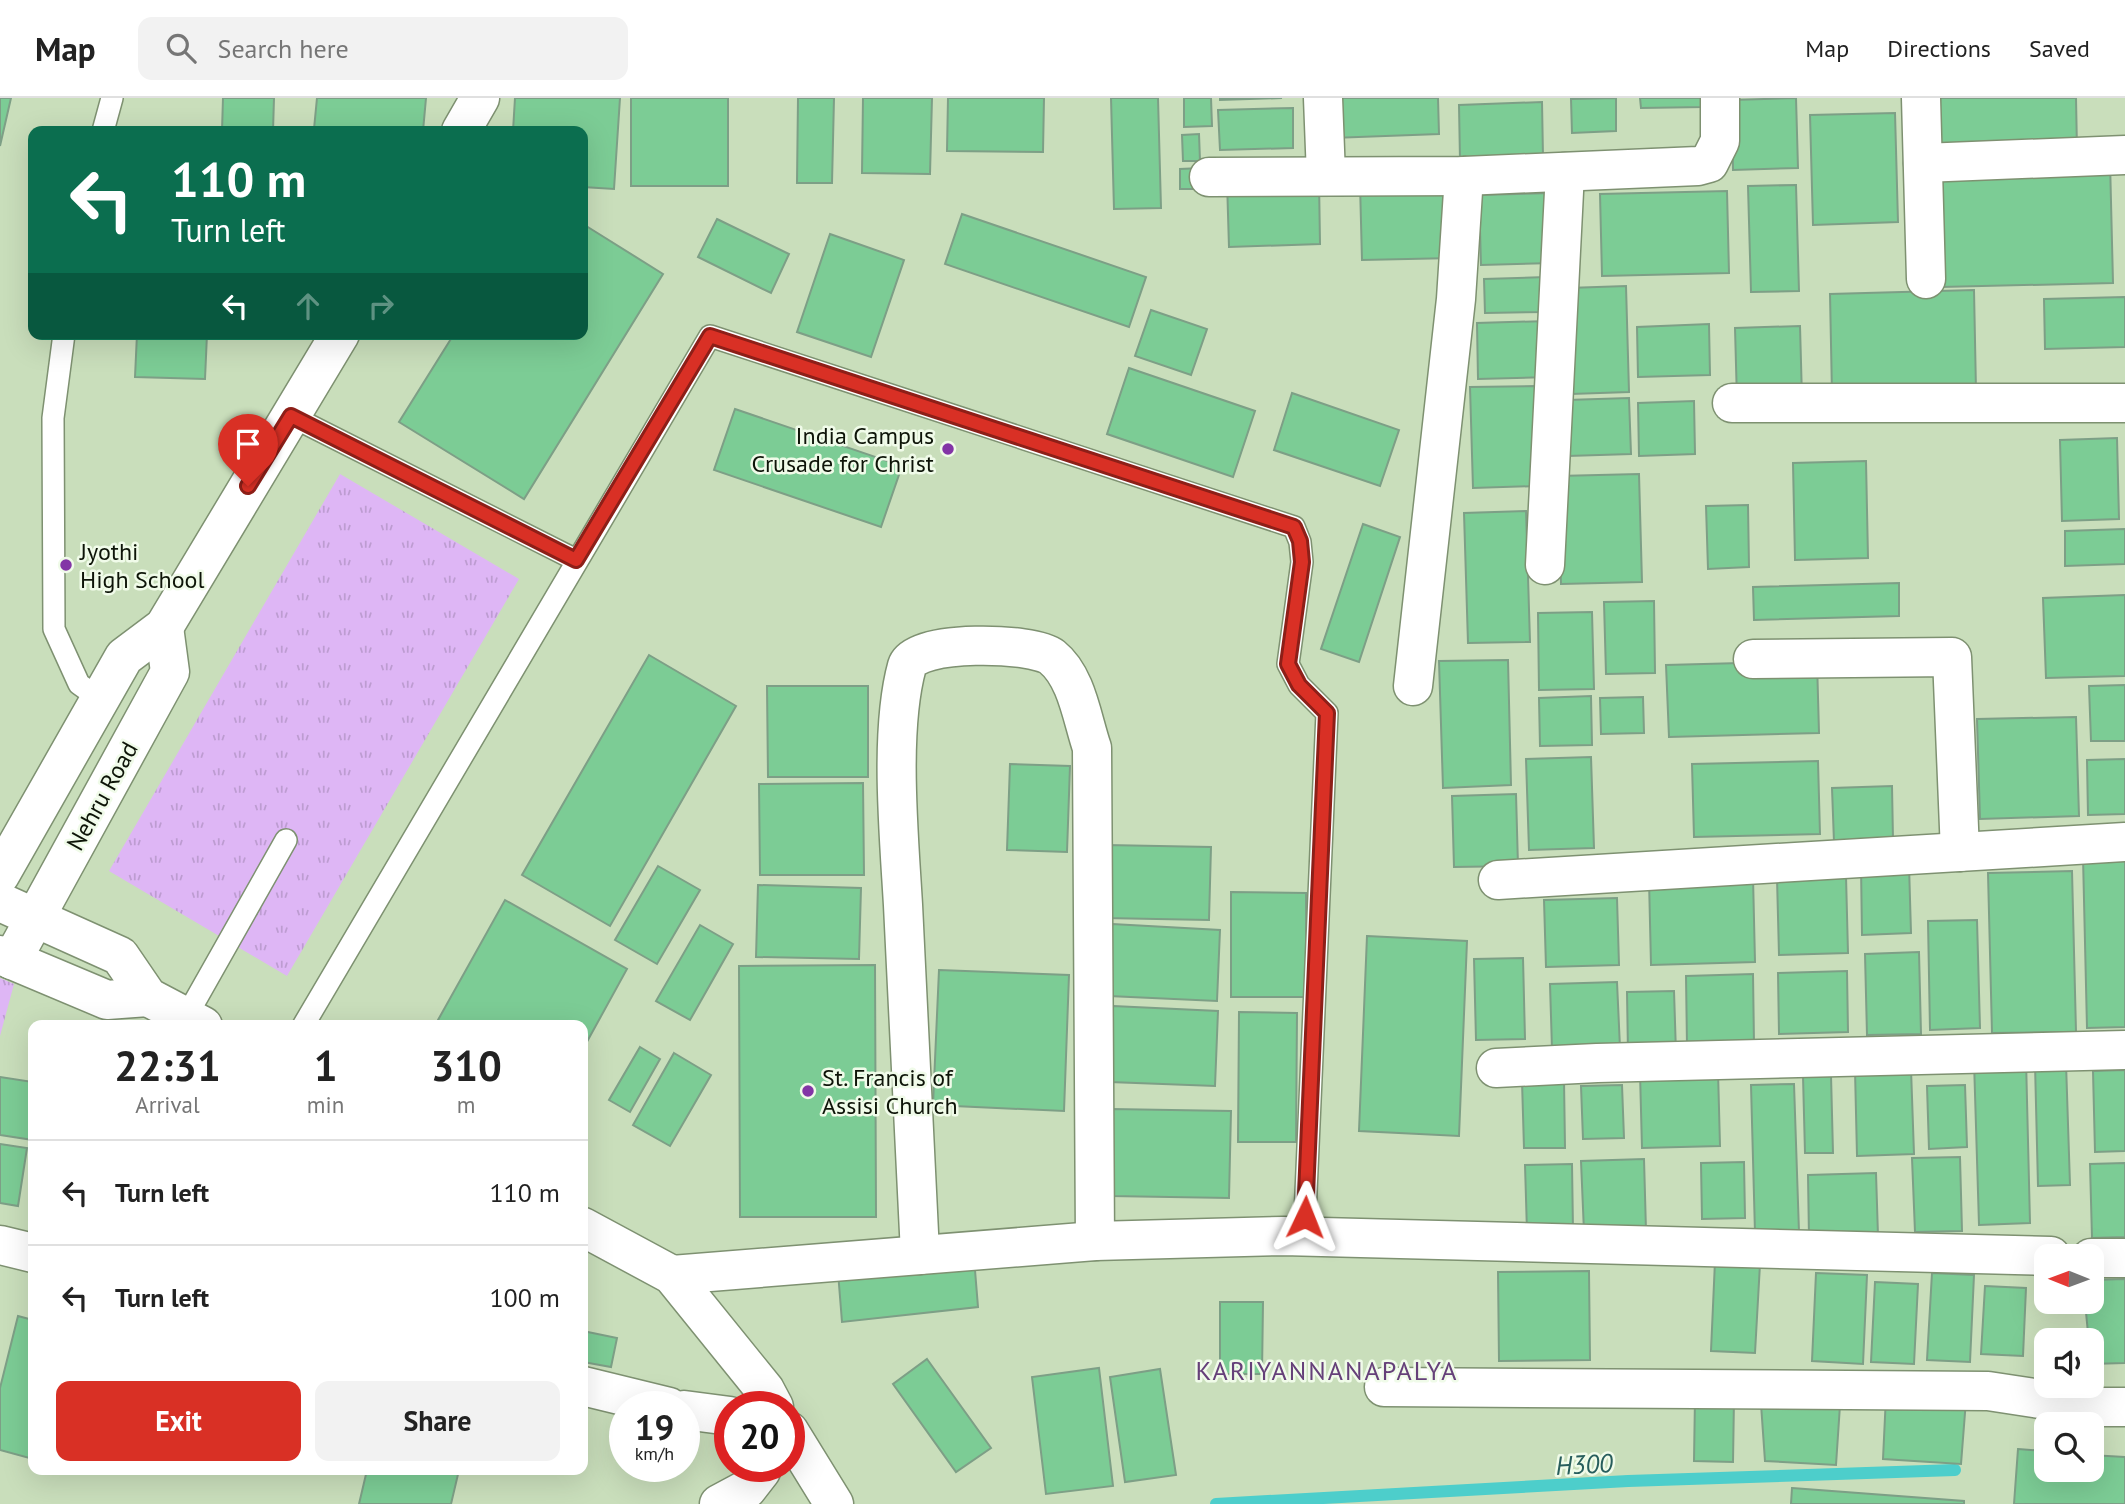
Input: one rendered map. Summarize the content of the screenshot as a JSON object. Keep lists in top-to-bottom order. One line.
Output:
{"streets":{"street":["Nehru Road"]},"districts":["KARIYANNANAPALYA"],"water":["H300"],"places":["India Campus Crusade for Christ","Jyothi High School","St. Francis of Assisi Church"],"north":"left","page":{"header":"Map","search":"Search here","nav":["Map","Directions","Saved"],"turn":["110 m","Turn left"],"eta":["22:31","Arrival","1","min","310","m"],"list":[{"name":"Turn left","value":"110 m"},{"name":"Turn left","value":"100 m"}],"buttons":["Exit","Share"],"speed":"19 km/h","limit":"20"}}
